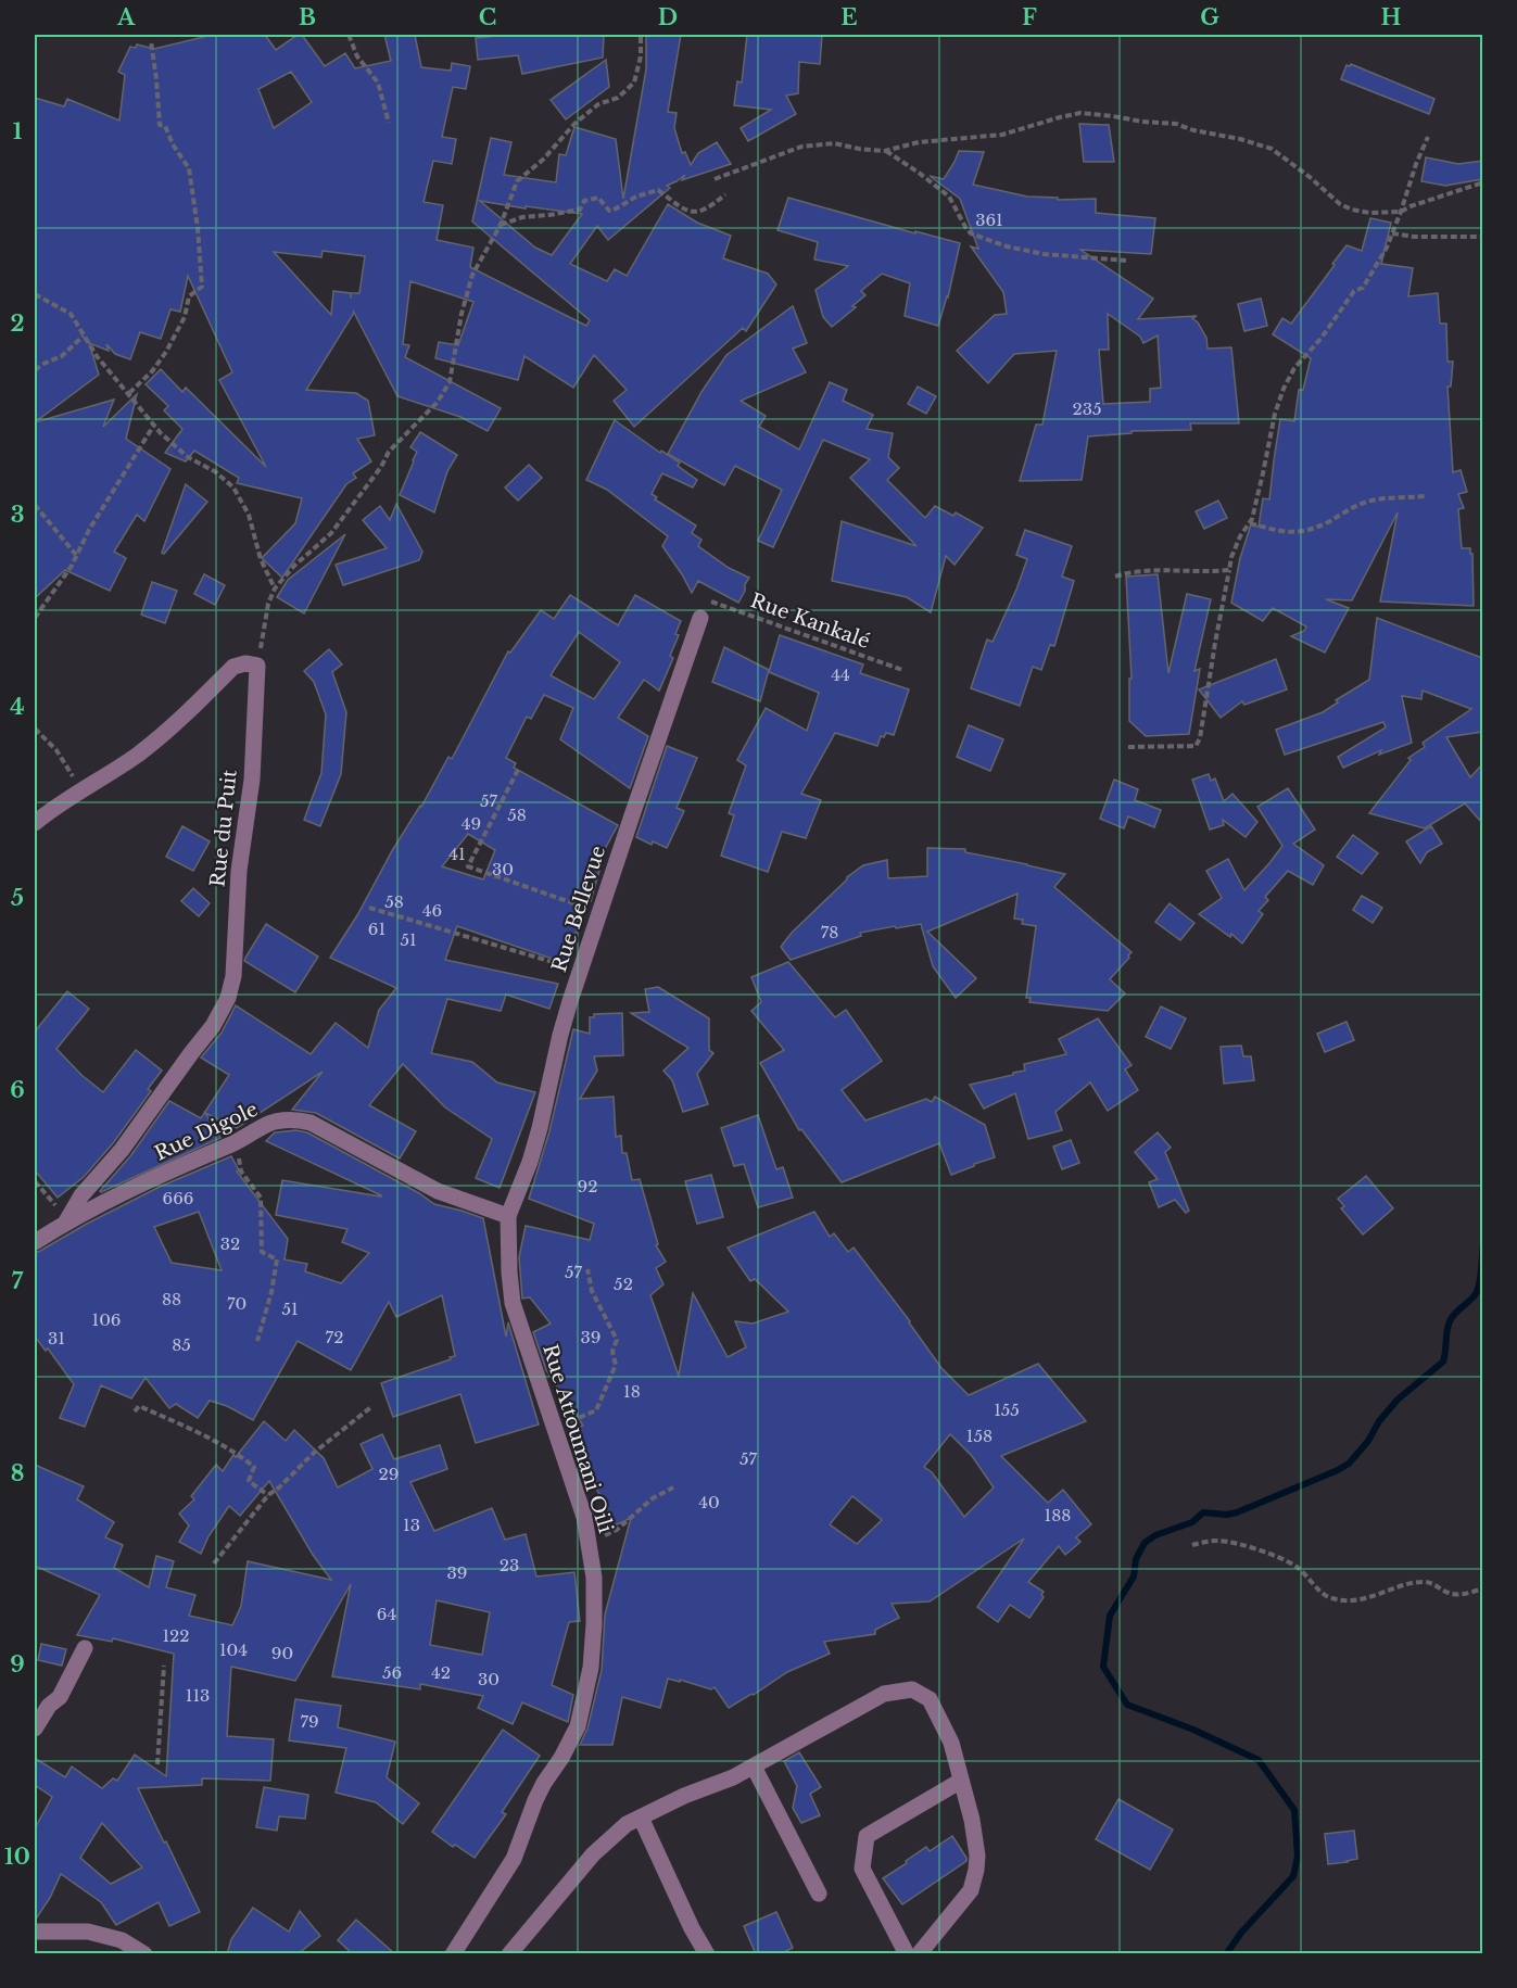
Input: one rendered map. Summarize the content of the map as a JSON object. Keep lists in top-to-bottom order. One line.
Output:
{"streets":{"street":["Rue du Puit","Rue Bellevue","Rue Digole","Rue Attoumani Oili"],"path":["Rue Kankalé"]},"crossings":[["Rue du Puit","Rue Digole"],["Rue Bellevue","Rue Digole"],["Rue Bellevue","Rue Attoumani Oili"],["Rue Digole","Rue Attoumani Oili"]],"house_numbers":["361","235","44","57","58","49","41","30","58","46","61","78","51","92","666","32","57","52","88","70","51","106","72","39","31","85","18","155","158","57","29","40","188","13","23","39","64","122","104","90","56","42","30","113","79"],"grid":{"columns":["A","B","C","D","E","F","G","H"],"rows":["1","2","3","4","5","6","7","8","9","10"]}}
